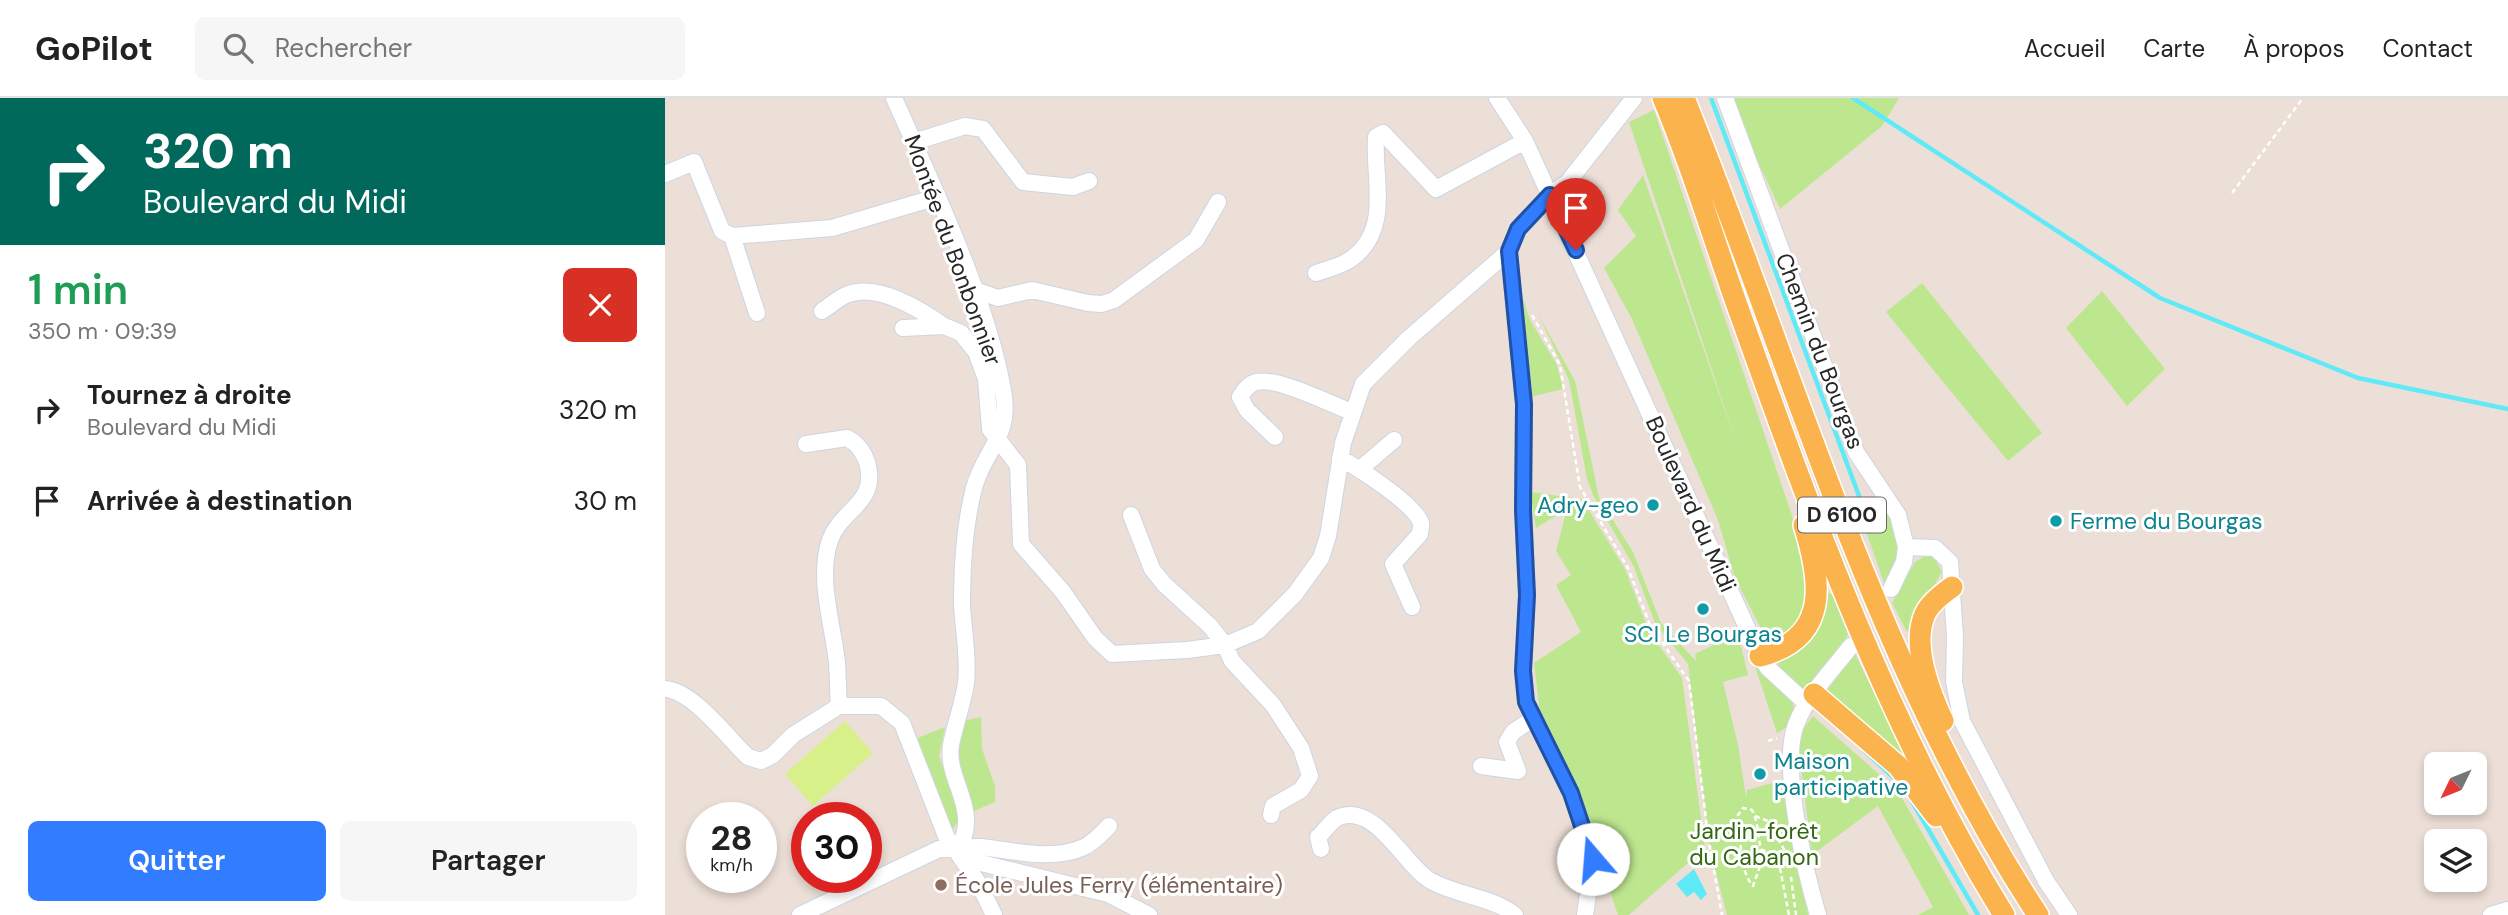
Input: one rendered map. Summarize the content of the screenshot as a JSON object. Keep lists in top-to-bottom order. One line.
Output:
{"streets":{"main road":["D 6100"],"street":["Montée du Bonbonnier","Chemin du Bourgas","Boulevard du Midi"]},"parks":["Jardin-forêt du Cabanon"],"places":["Adry-geo","Ferme du Bourgas","SCI Le Bourgas","Maison participative","École Jules Ferry (élémentaire)"],"north":"bottom left","page":{"header":"GoPilot","search":"Rechercher","nav":["Accueil","Carte","À propos","Contact"],"turn":["320 m","Boulevard du Midi"],"heading":["1 min","350 m · 09:39"],"list":[{"name":"Tournez à droite","note":"Boulevard du Midi","value":"320 m"},{"name":"Arrivée à destination","value":"30 m"}],"speed":"28 km/h","limit":"30","buttons":["Quitter","Partager"]}}
